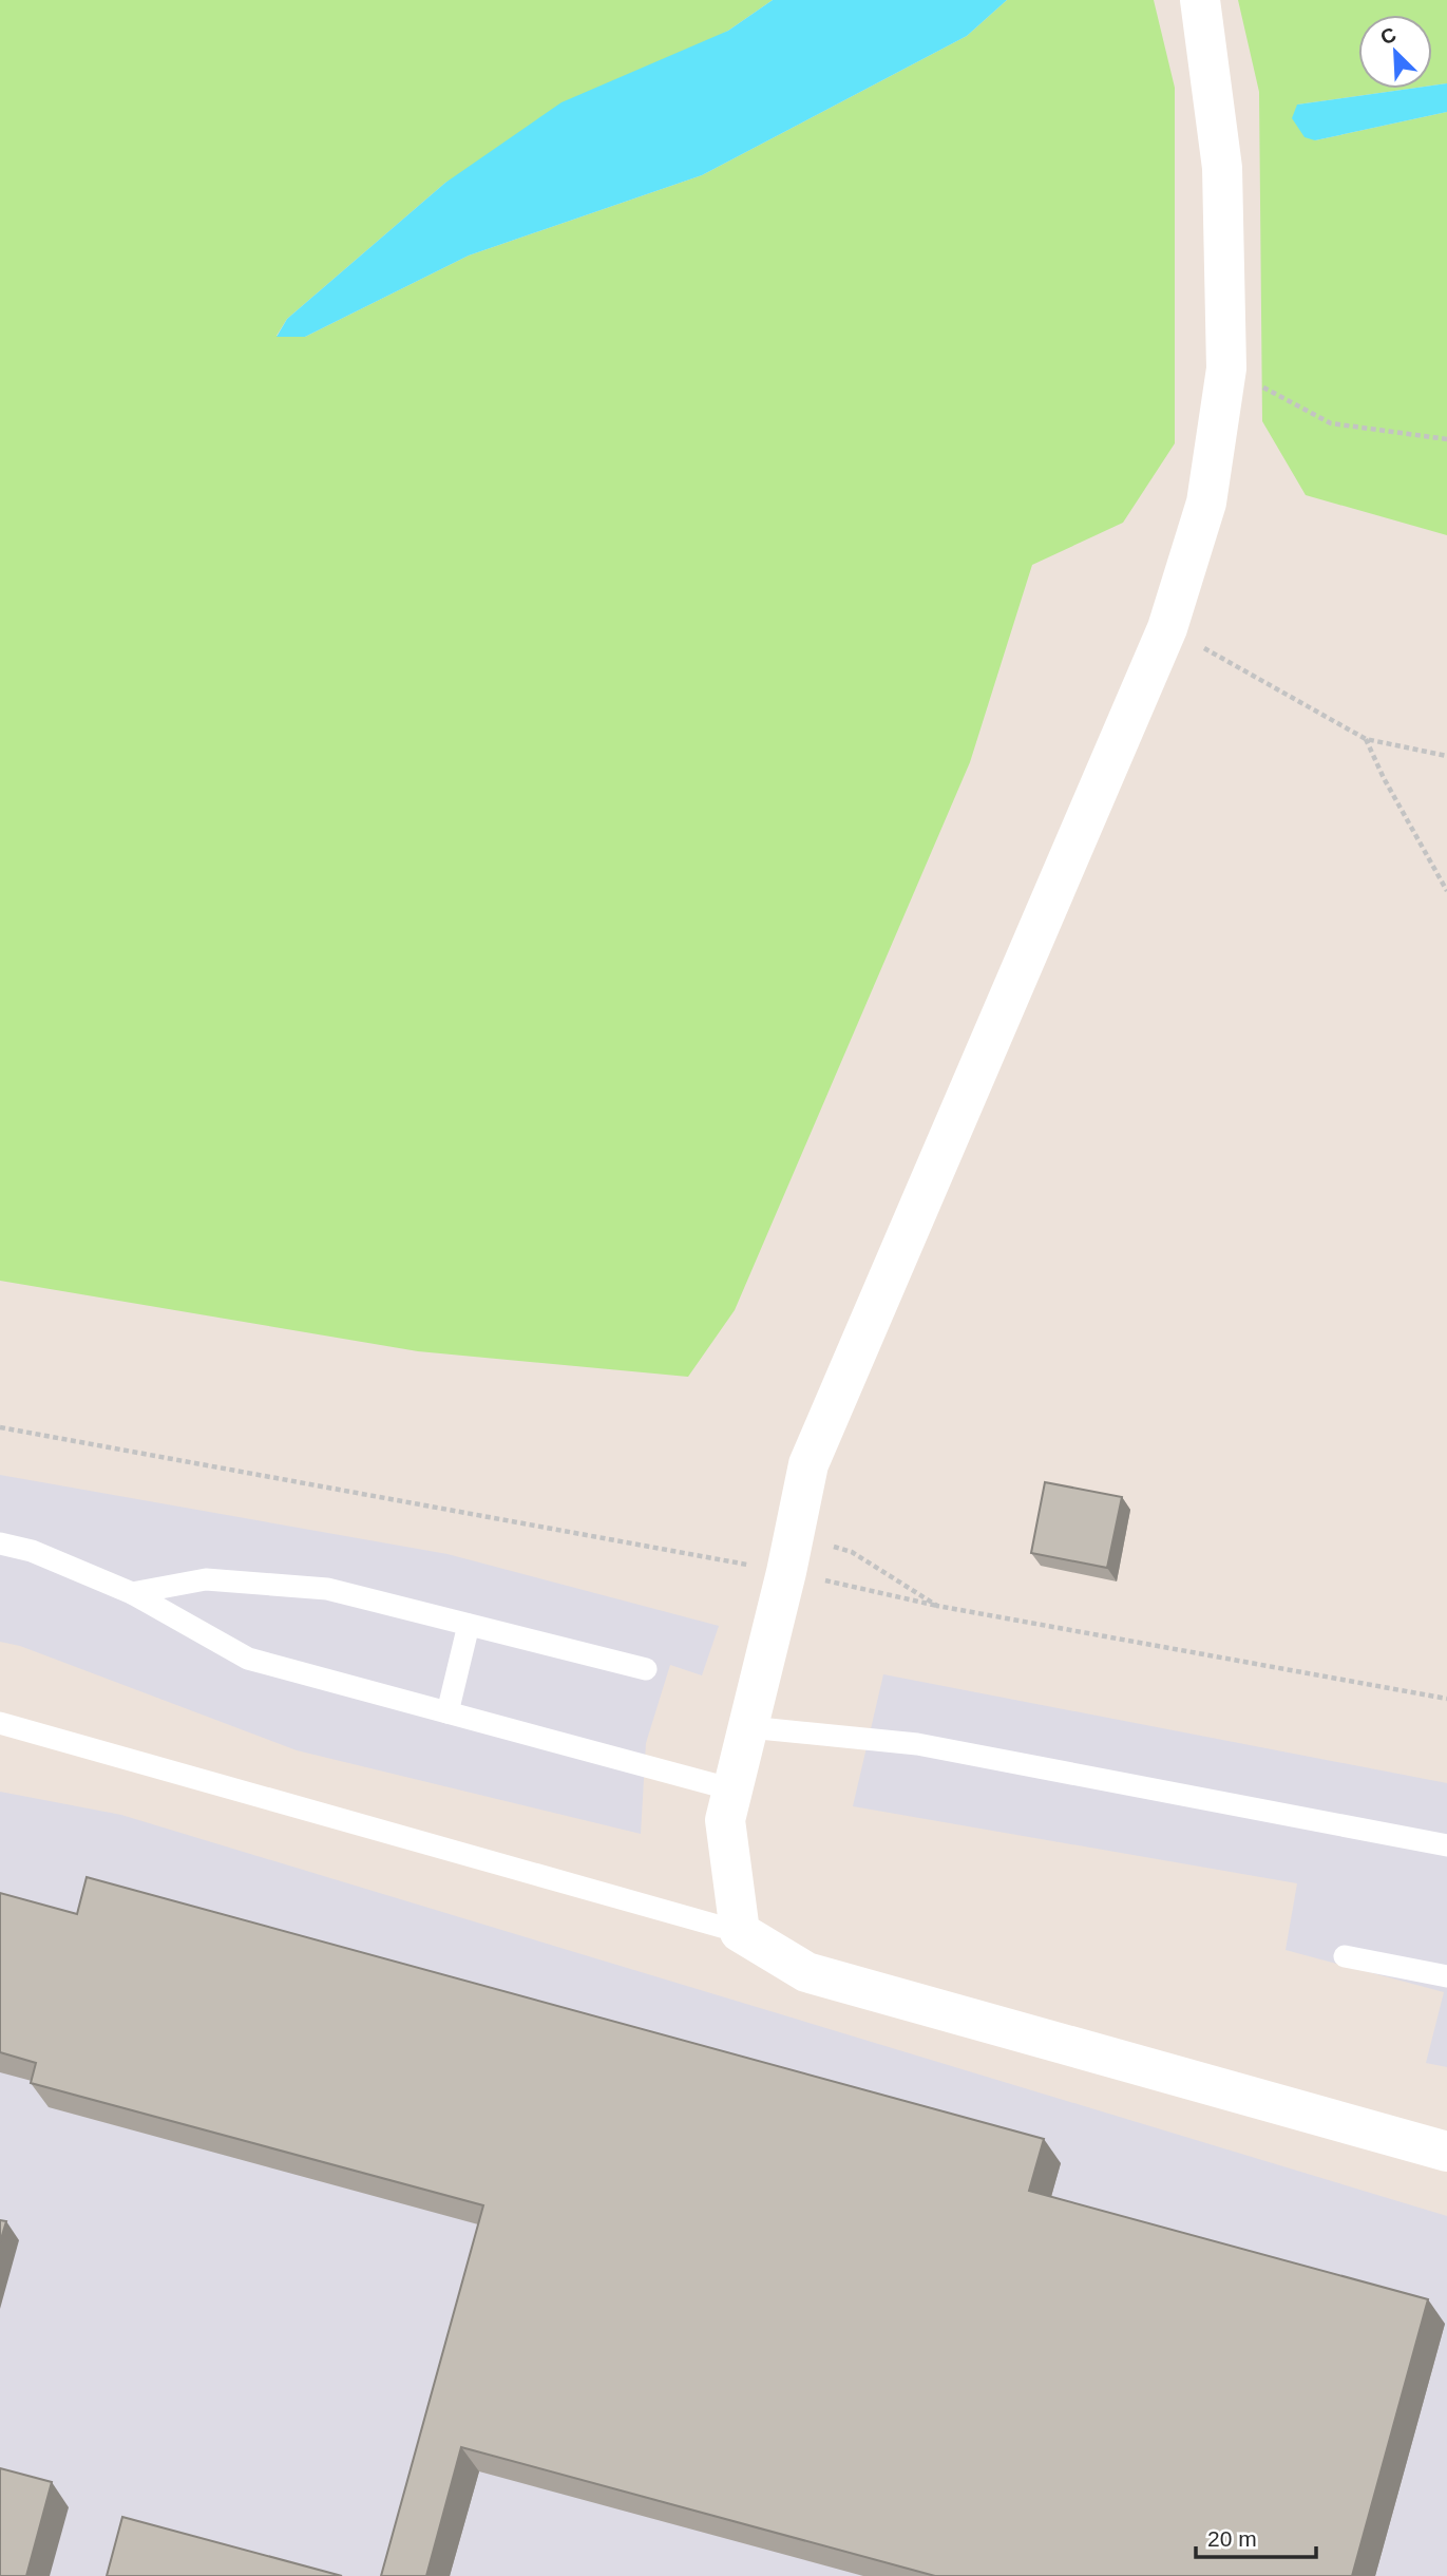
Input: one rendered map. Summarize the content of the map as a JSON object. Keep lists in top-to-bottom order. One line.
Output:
{"scale_bar":"20 m","north":"top left"}
